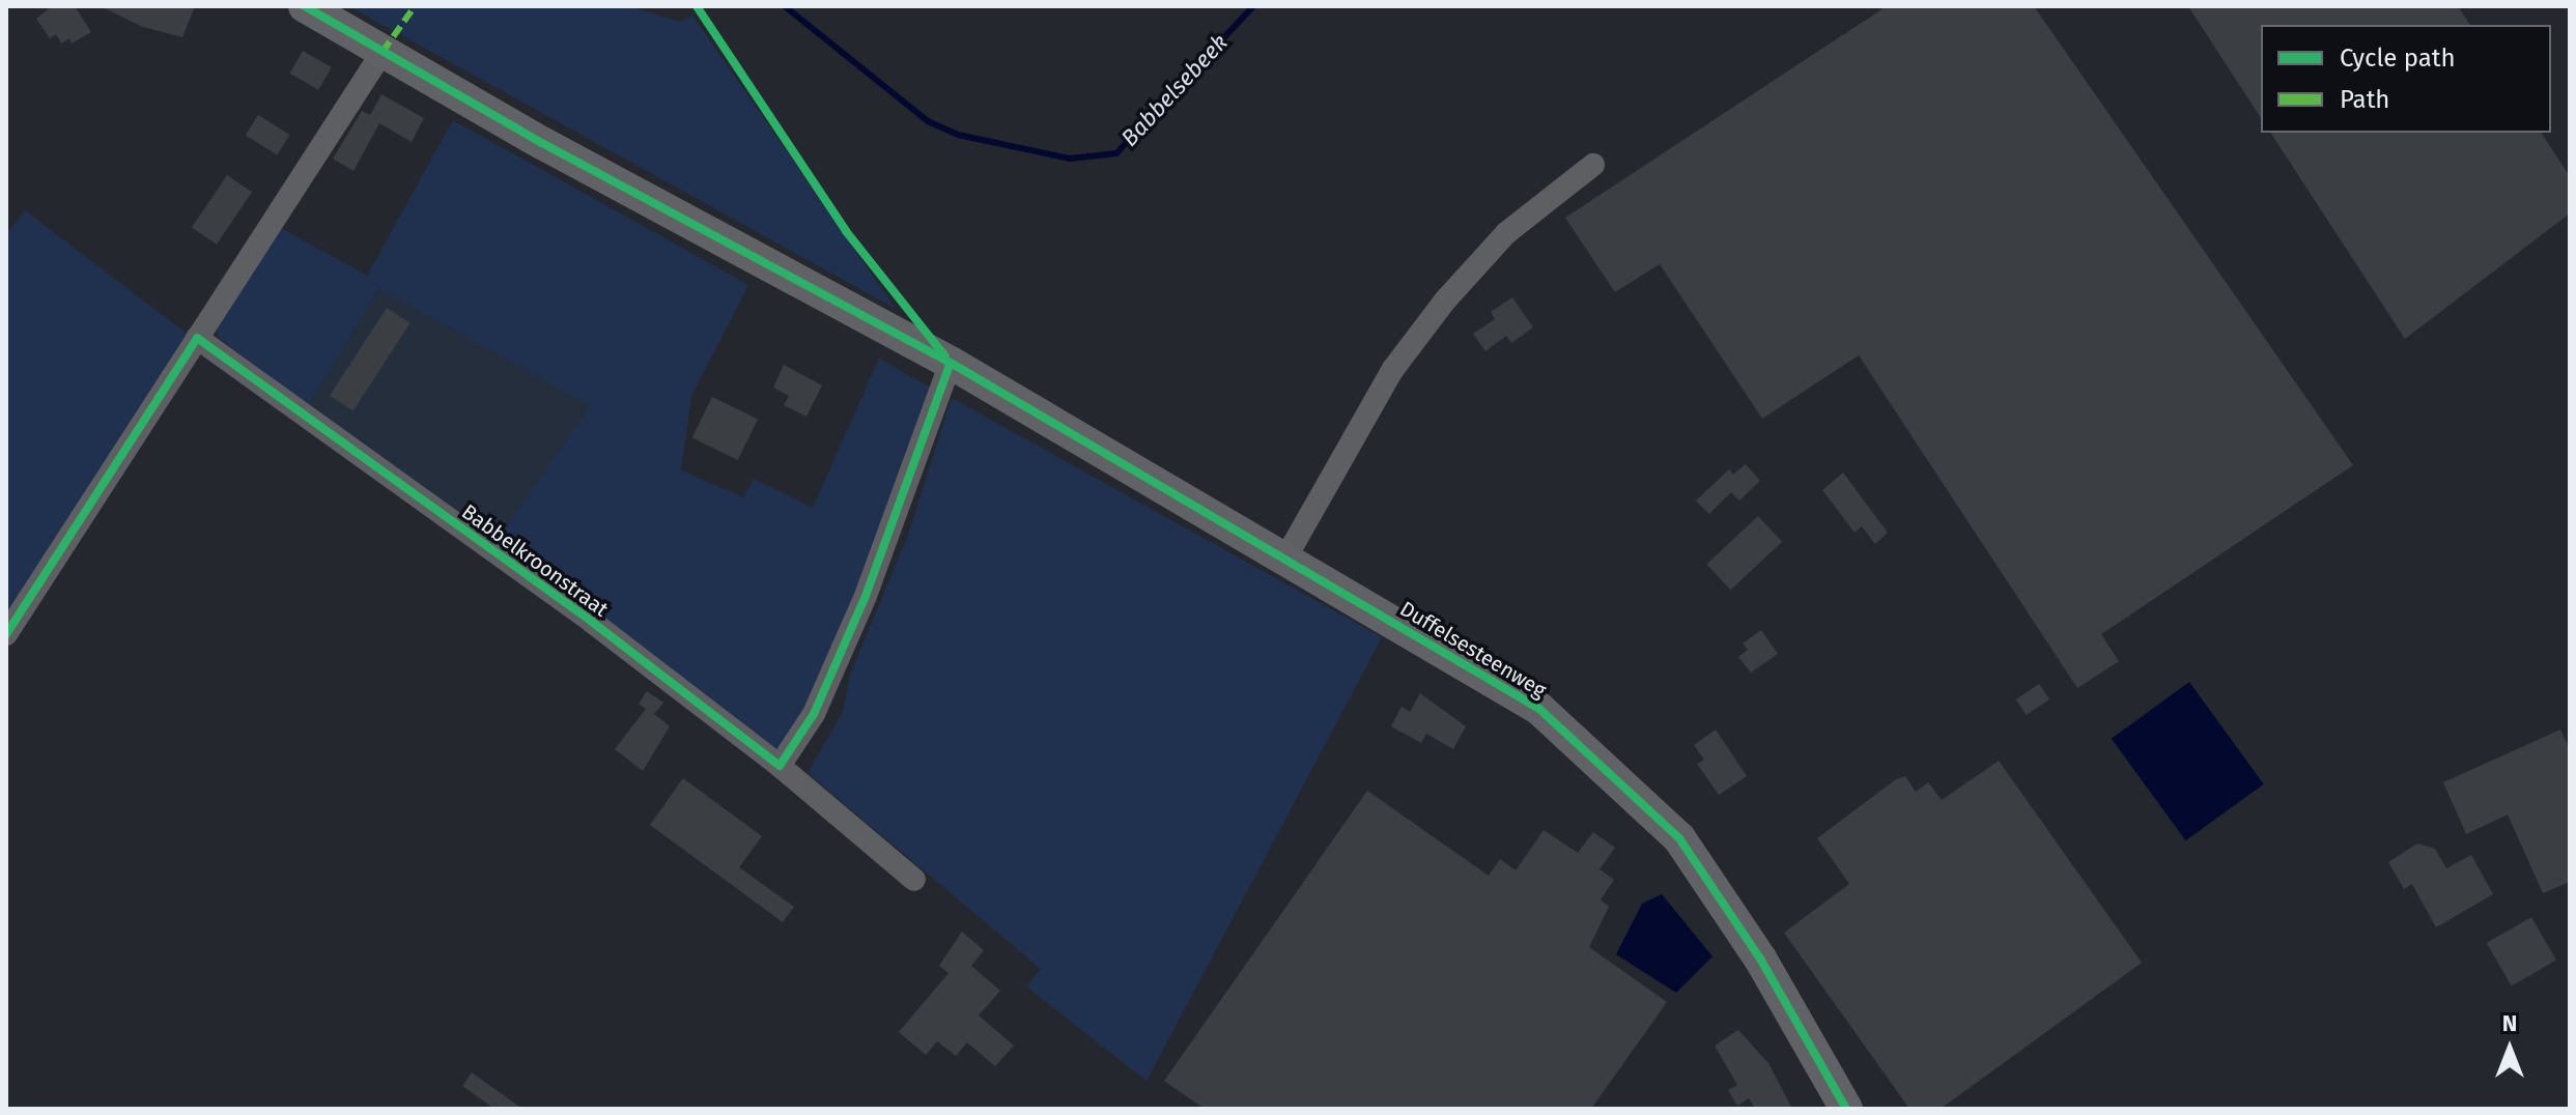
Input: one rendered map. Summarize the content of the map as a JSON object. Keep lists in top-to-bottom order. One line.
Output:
{"streets":{"street":["Babbelkroonstraat","Duffelsesteenweg"]},"water":["Babbelsebeek"],"legend":["Cycle path","Path"],"north":"top"}
